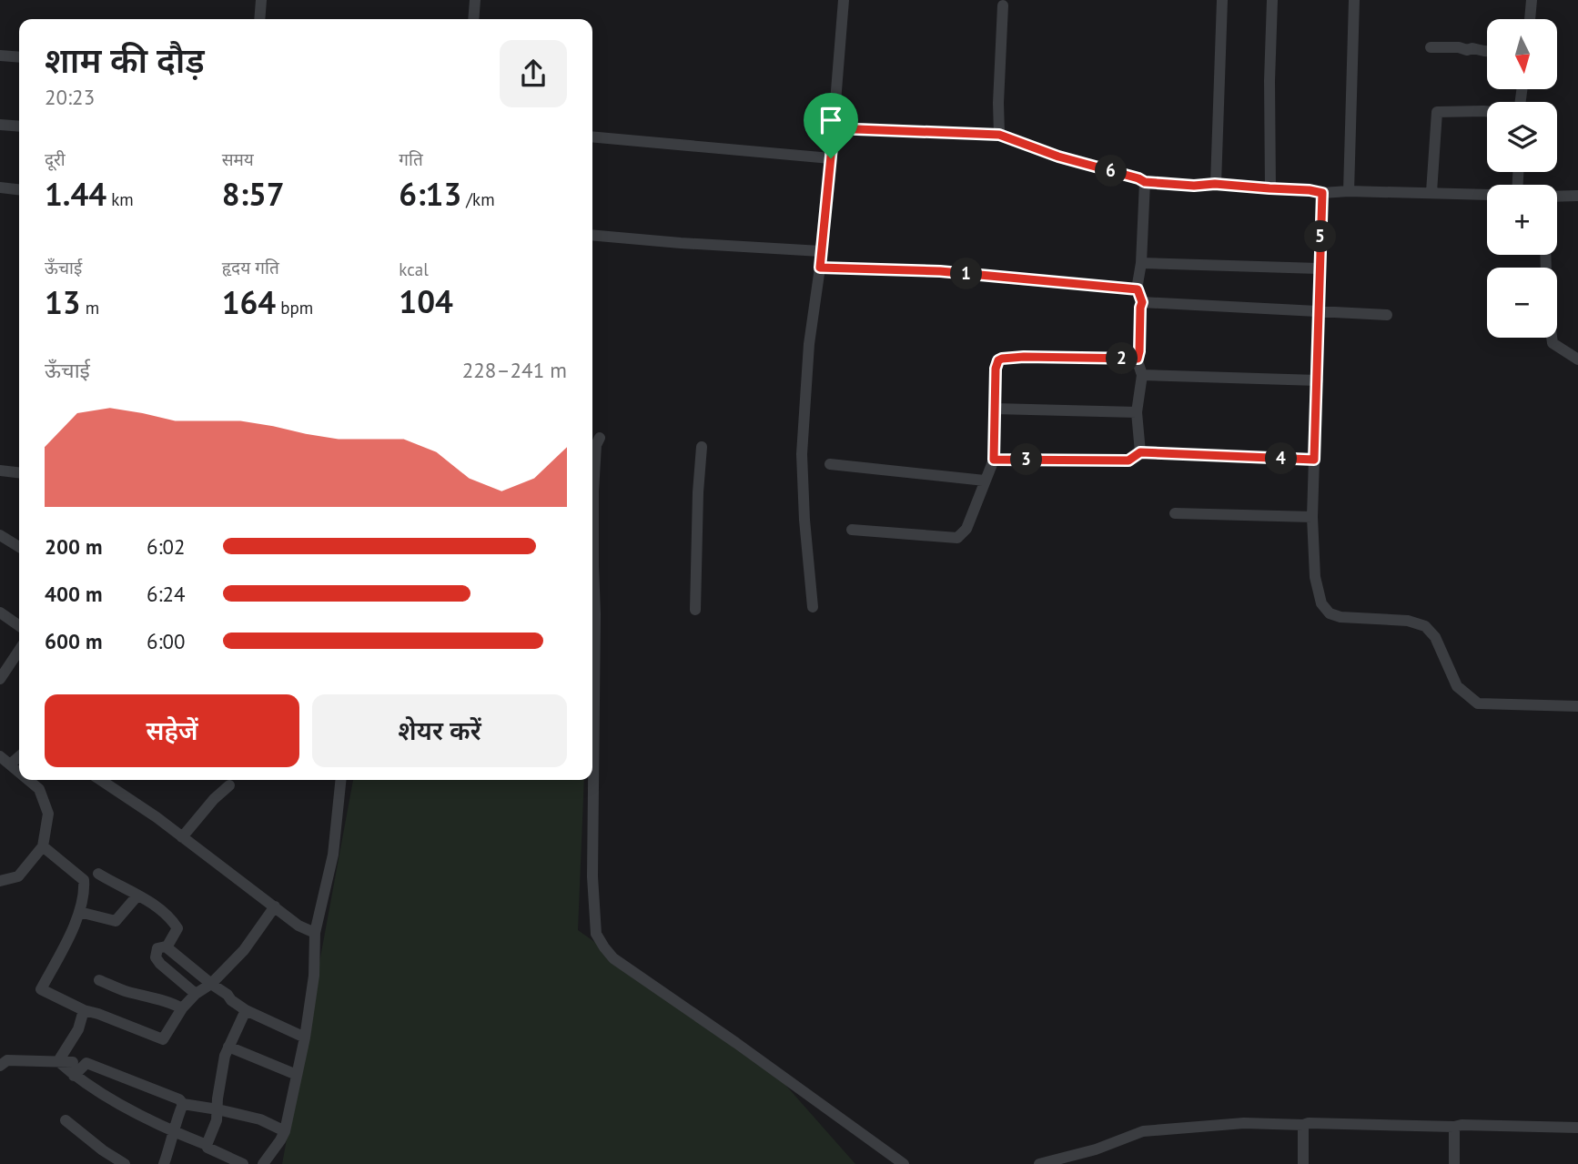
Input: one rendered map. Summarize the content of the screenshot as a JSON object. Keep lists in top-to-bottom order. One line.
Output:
{"north":"bottom","page":{"map_buttons":["+","−"],"heading":["शाम की दौड़","20:23"],"stats":[["दूरी","1.44 km"],["समय","8:57"],["गति","6:13 /km"],["ऊँचाई","13 m"],["हृदय गति","164 bpm"],["kcal","104"]],"pins":["6","5","1","2","4","3"],"chart":["ऊँचाई","228–241 m"],"list":[{"name":"200 m","note":"6:02"},{"name":"400 m","note":"6:24"},{"name":"600 m","note":"6:00"}],"buttons":["सहेजें","शेयर करें"]}}
